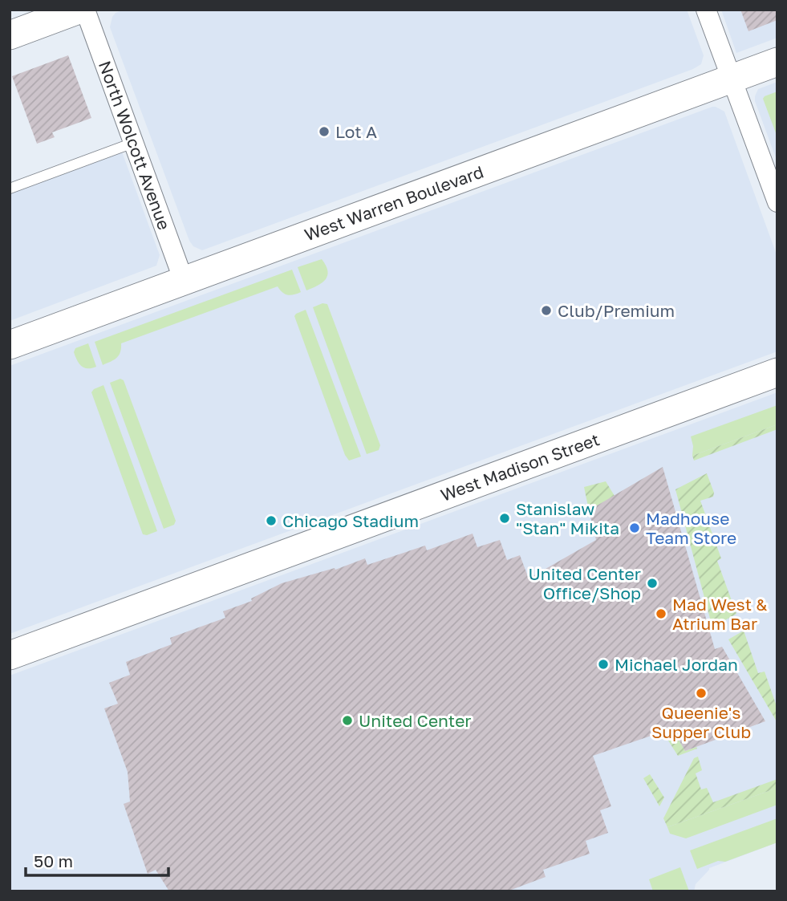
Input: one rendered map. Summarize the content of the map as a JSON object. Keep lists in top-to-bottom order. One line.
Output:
{"streets":{"street":["North Wolcott Avenue","West Warren Boulevard","West Madison Street"]},"crossings":[["North Wolcott Avenue","West Warren Boulevard"]],"places":["Lot A","Club/Premium","Stanislaw \"Stan\" Mikita","Chicago Stadium","Madhouse Team Store","United Center Office/Shop","Mad West & Atrium Bar","Michael Jordan","Queenie's Supper Club","United Center"],"scale_bar":"50 m"}
